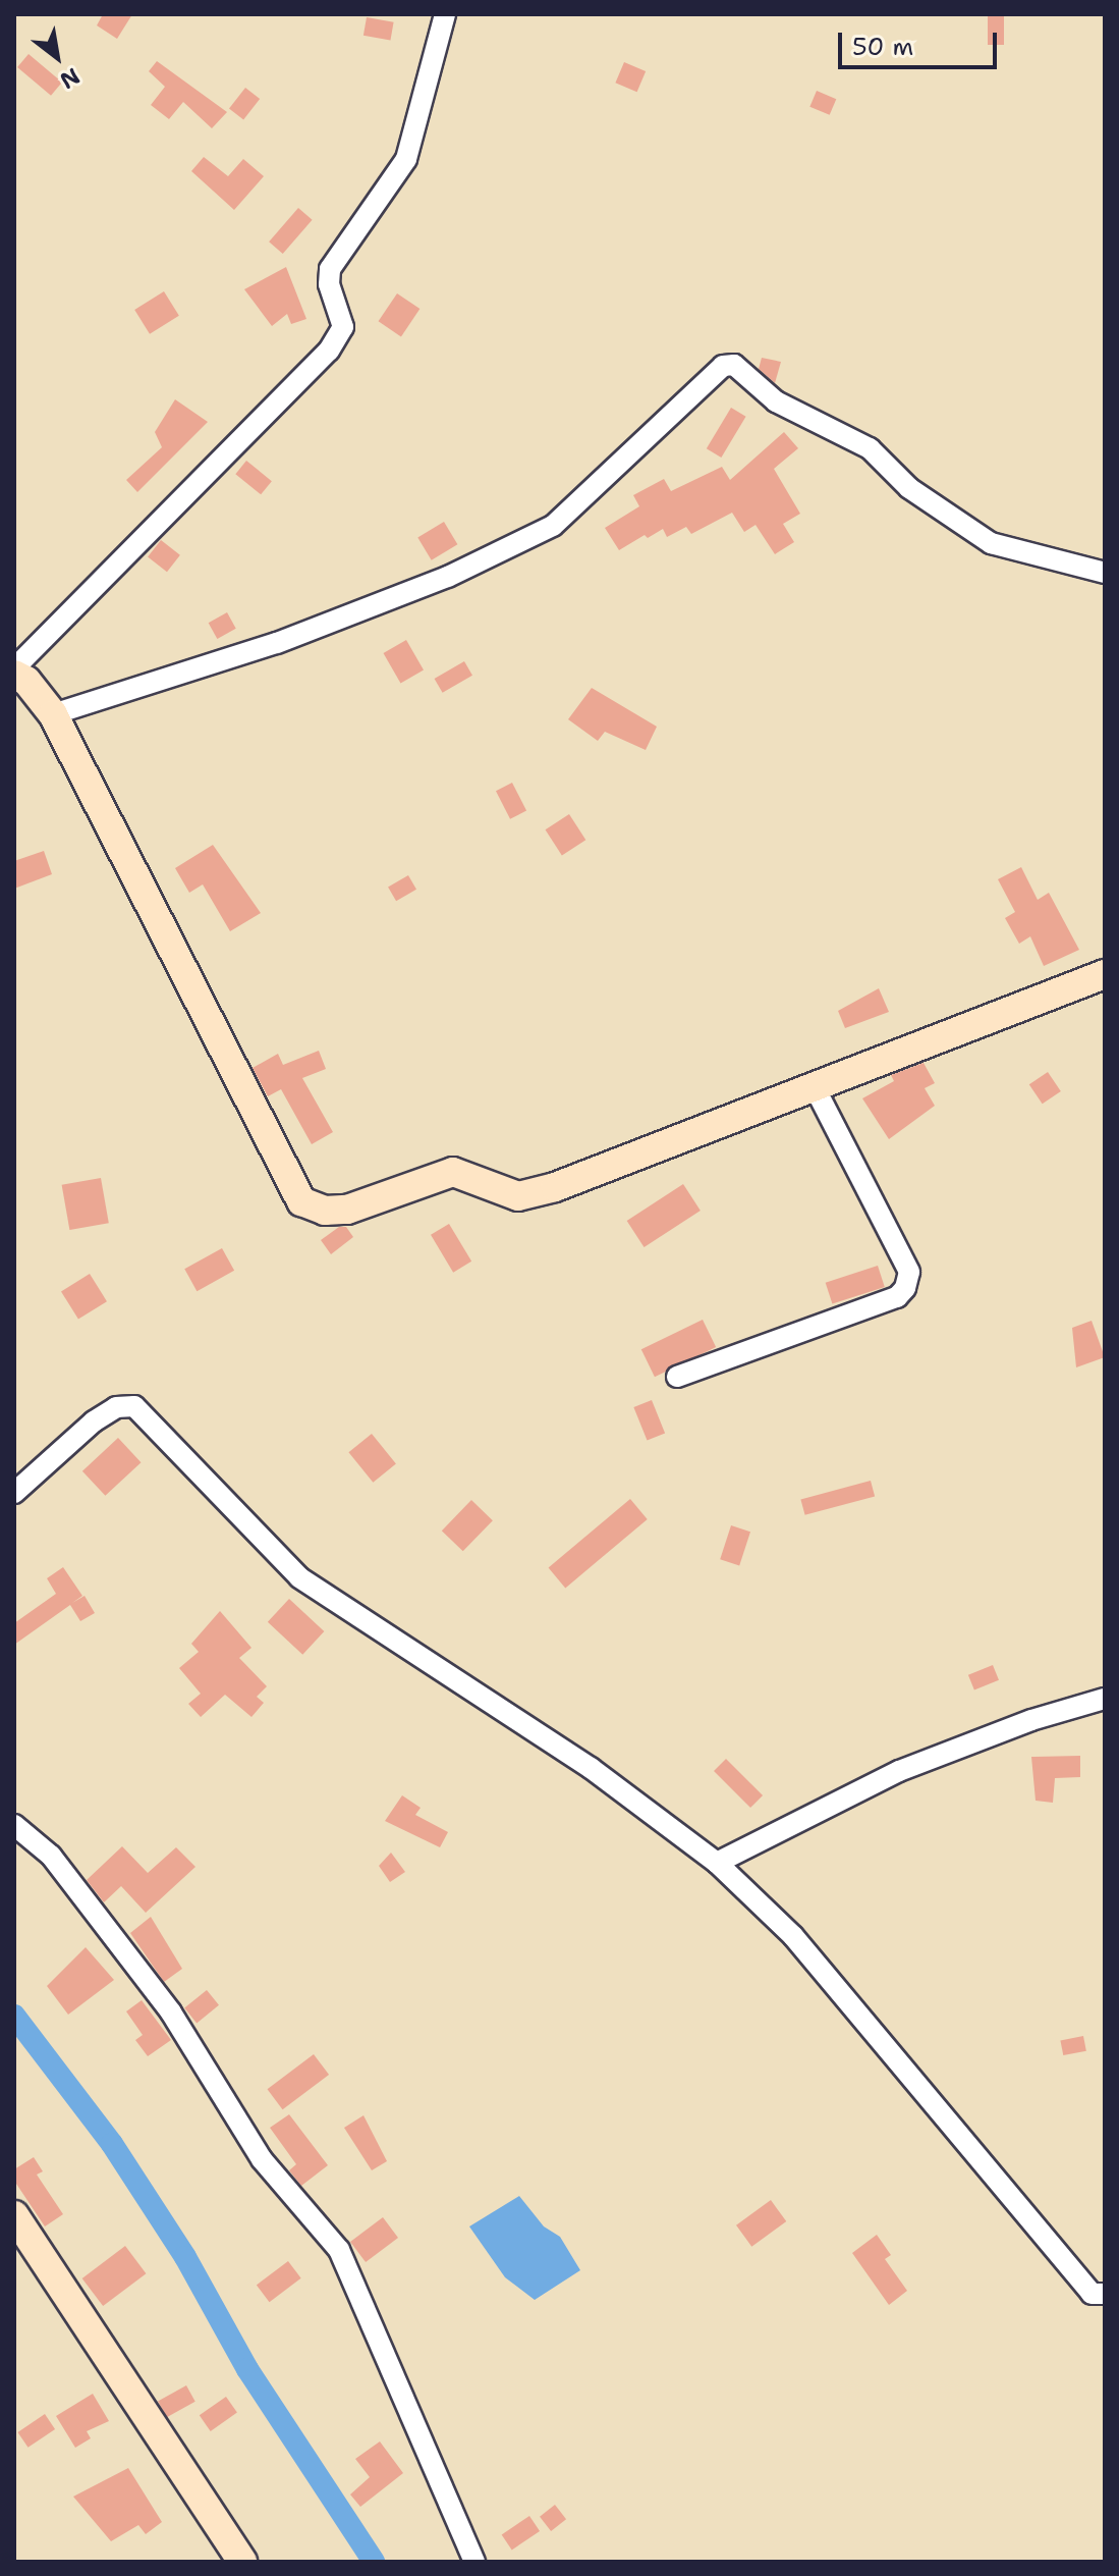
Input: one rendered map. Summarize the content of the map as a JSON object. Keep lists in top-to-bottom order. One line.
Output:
{"scale_bar":"50 m","north":"bottom right"}
